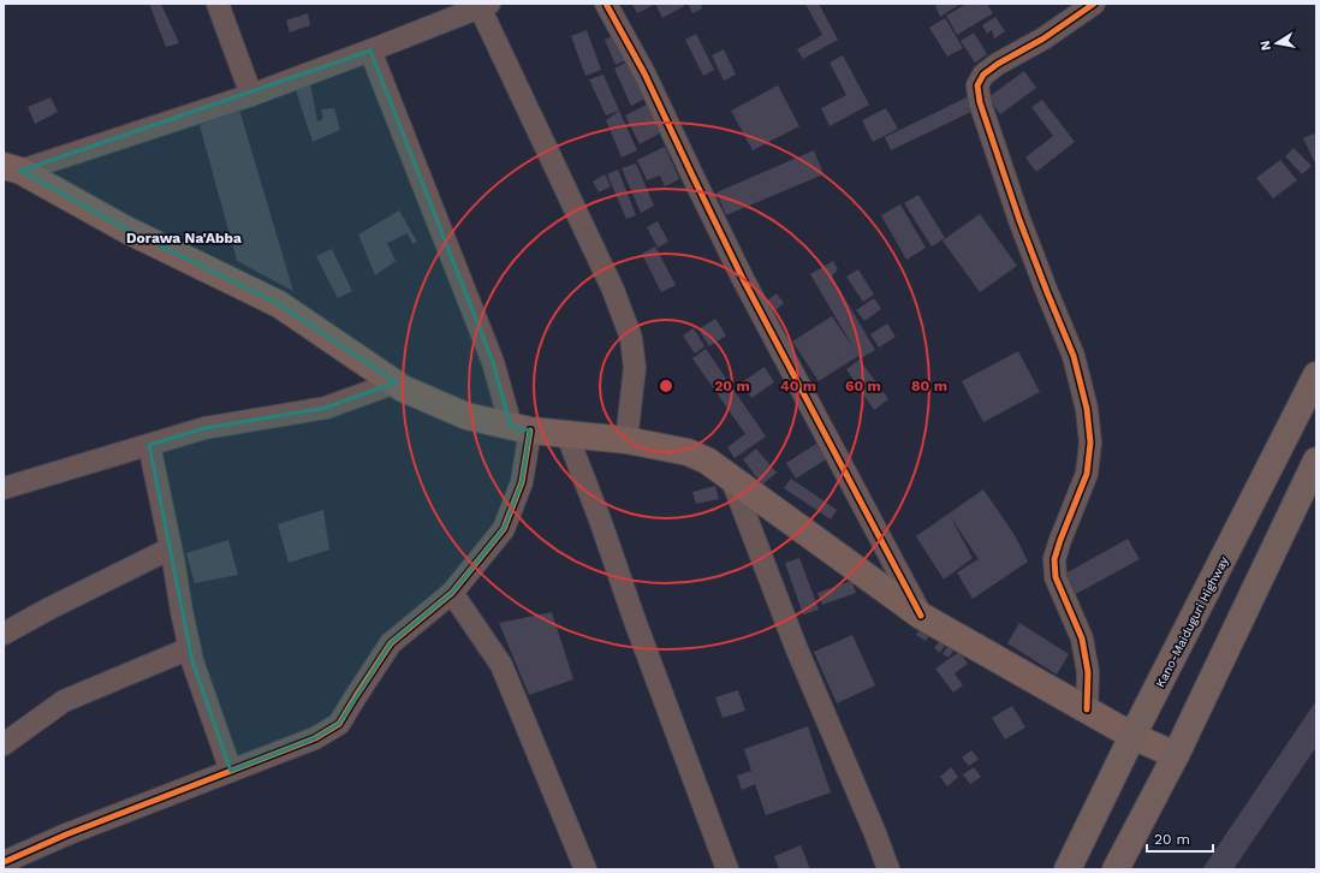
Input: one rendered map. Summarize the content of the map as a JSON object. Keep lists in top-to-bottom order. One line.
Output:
{"streets":{"highway":["Kano-Maiduguri Highway"]},"districts":["Dorawa Na'Abba"],"scale_bar":"20 m","north":"left","rings":["20 m","40 m","60 m","80 m"]}
